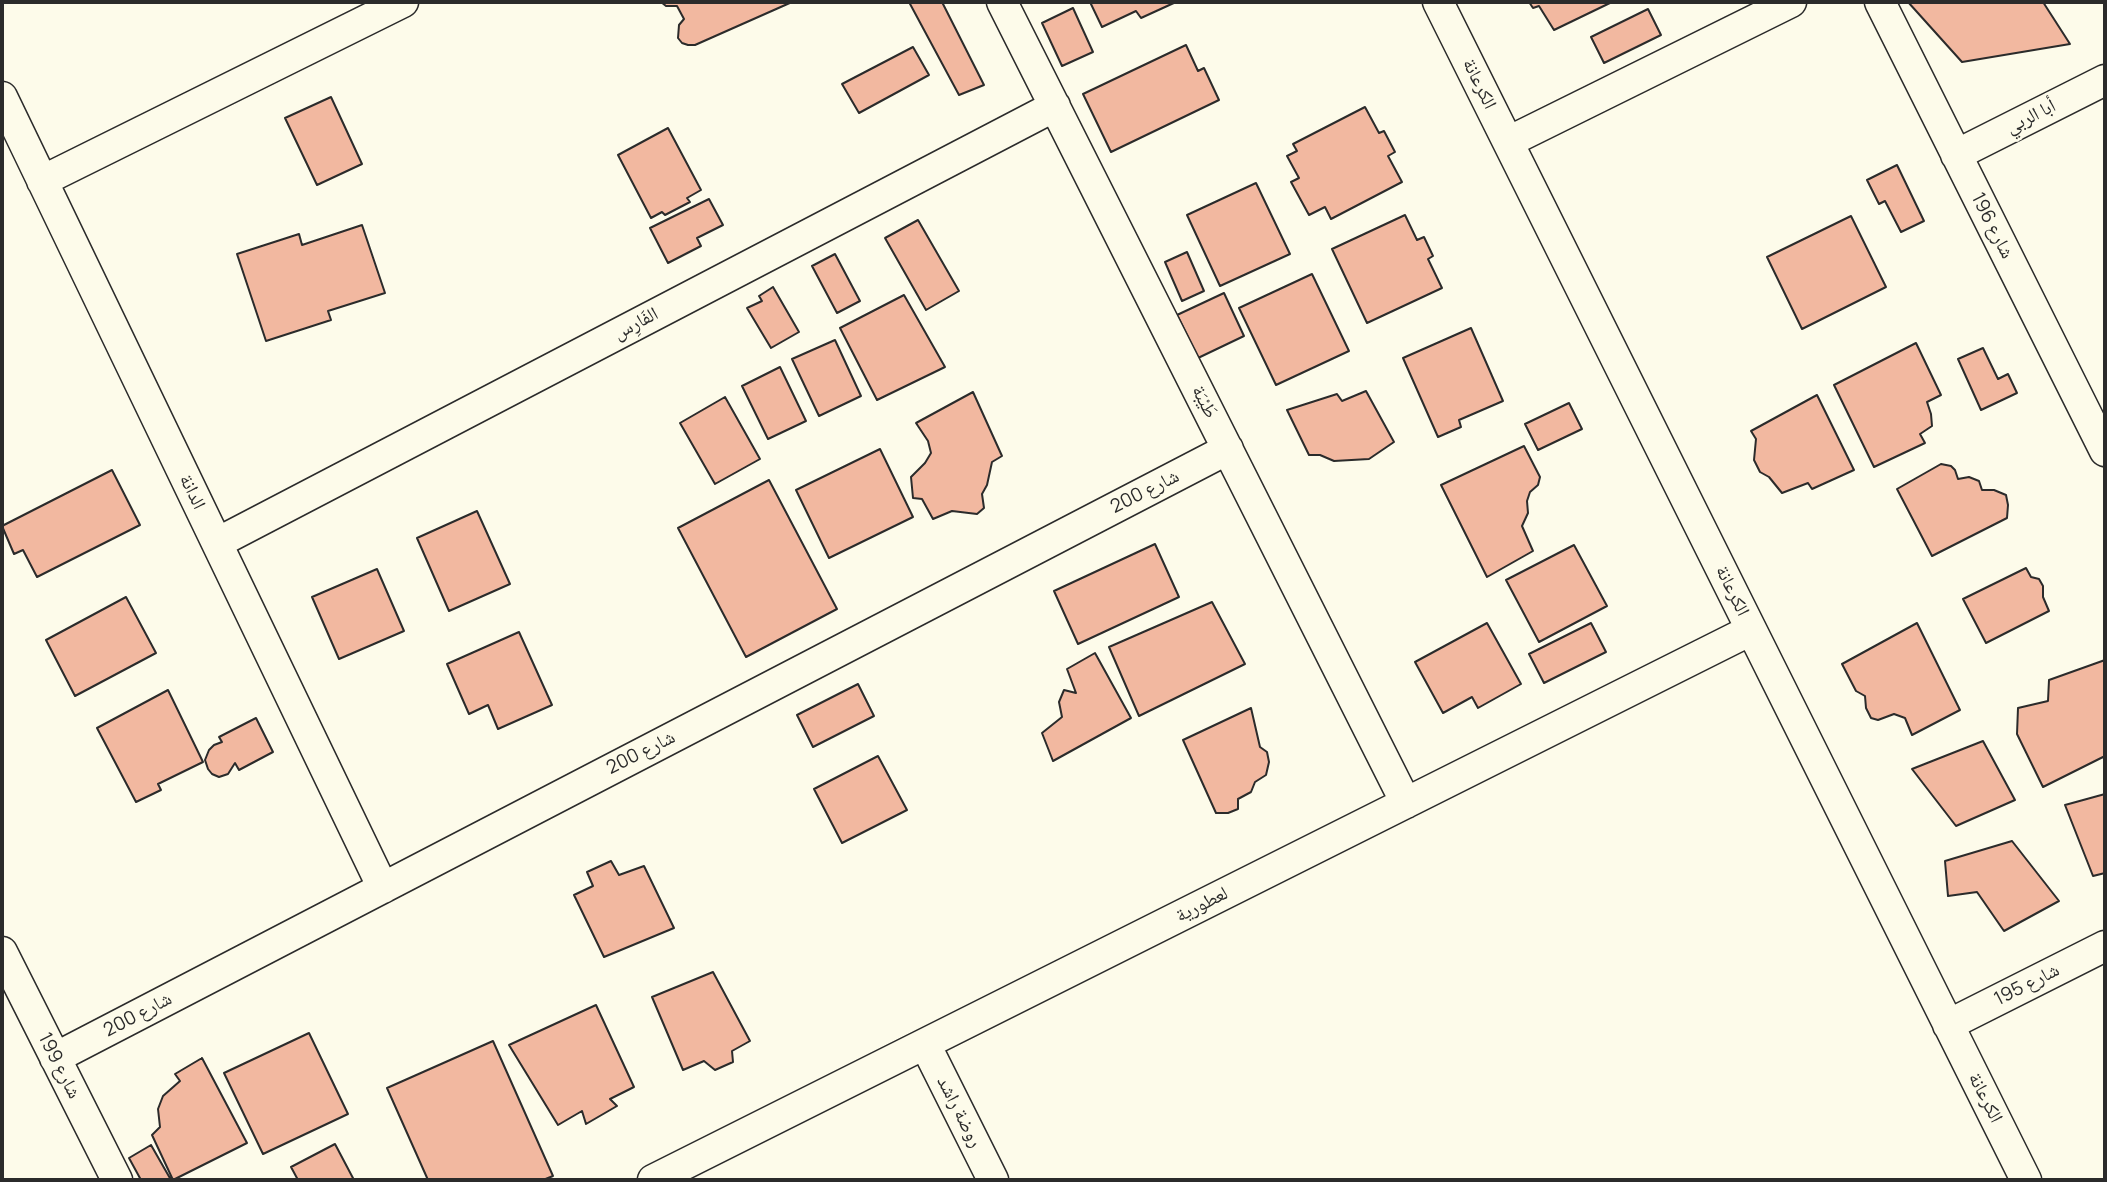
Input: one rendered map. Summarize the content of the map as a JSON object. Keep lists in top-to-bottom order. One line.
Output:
{"streets":{"street":["الكرعانة","أبا الربي","شارع 196","الفَارِس","طَيْبَة","الدانة","شارع 200","لعطورية","شارع 195","شارع 199","روضة راشد"]},"crossings":[["الكرعانة","لعطورية"],["الكرعانة","شارع 195"],["أبا الربي","شارع 196"],["الفَارِس","طَيْبَة"],["الفَارِس","الدانة"],["طَيْبَة","شارع 200"],["طَيْبَة","لعطورية"],["الدانة","شارع 200"],["شارع 200","شارع 199"],["لعطورية","روضة راشد"]]}
